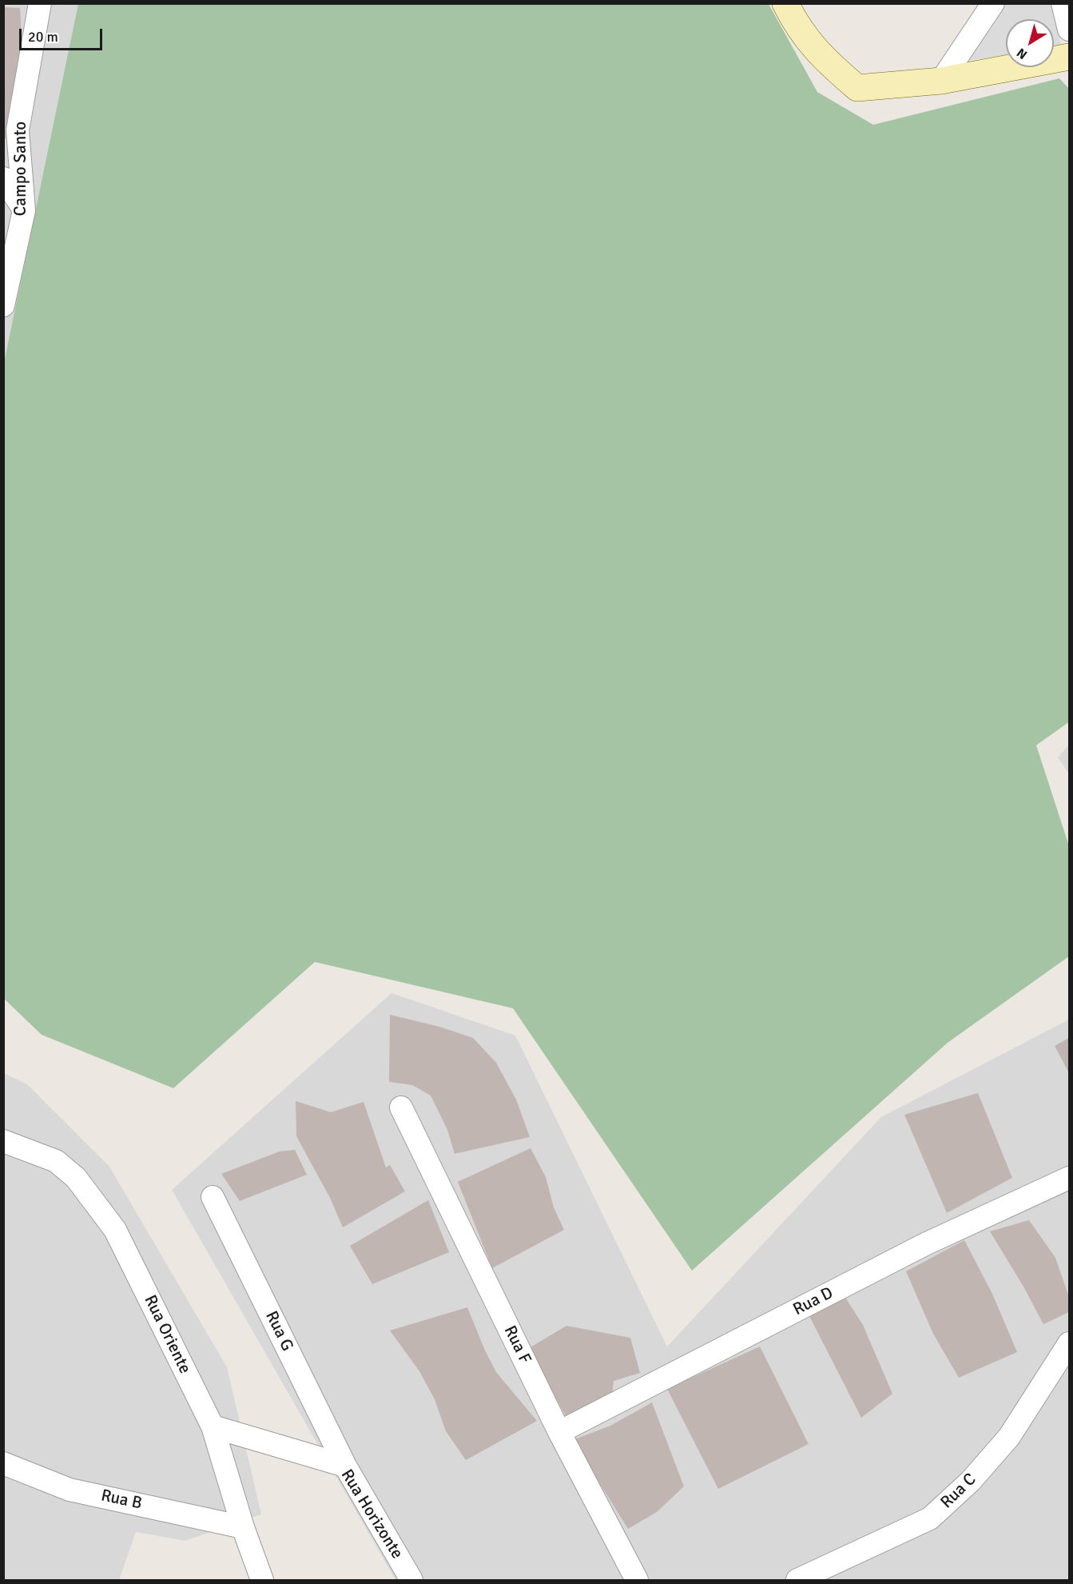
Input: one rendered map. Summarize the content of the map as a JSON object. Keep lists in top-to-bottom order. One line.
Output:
{"streets":{"street":["Campo Santo","Rua D","Rua G","Rua Oriente","Rua F","Rua C","Rua B","Rua Horizonte"]},"crossings":[["Rua D","Rua F"],["Rua G","Rua Horizonte"],["Rua Oriente","Rua B"],["Rua Oriente","Rua Horizonte"]],"scale_bar":"20 m","north":"bottom left"}
